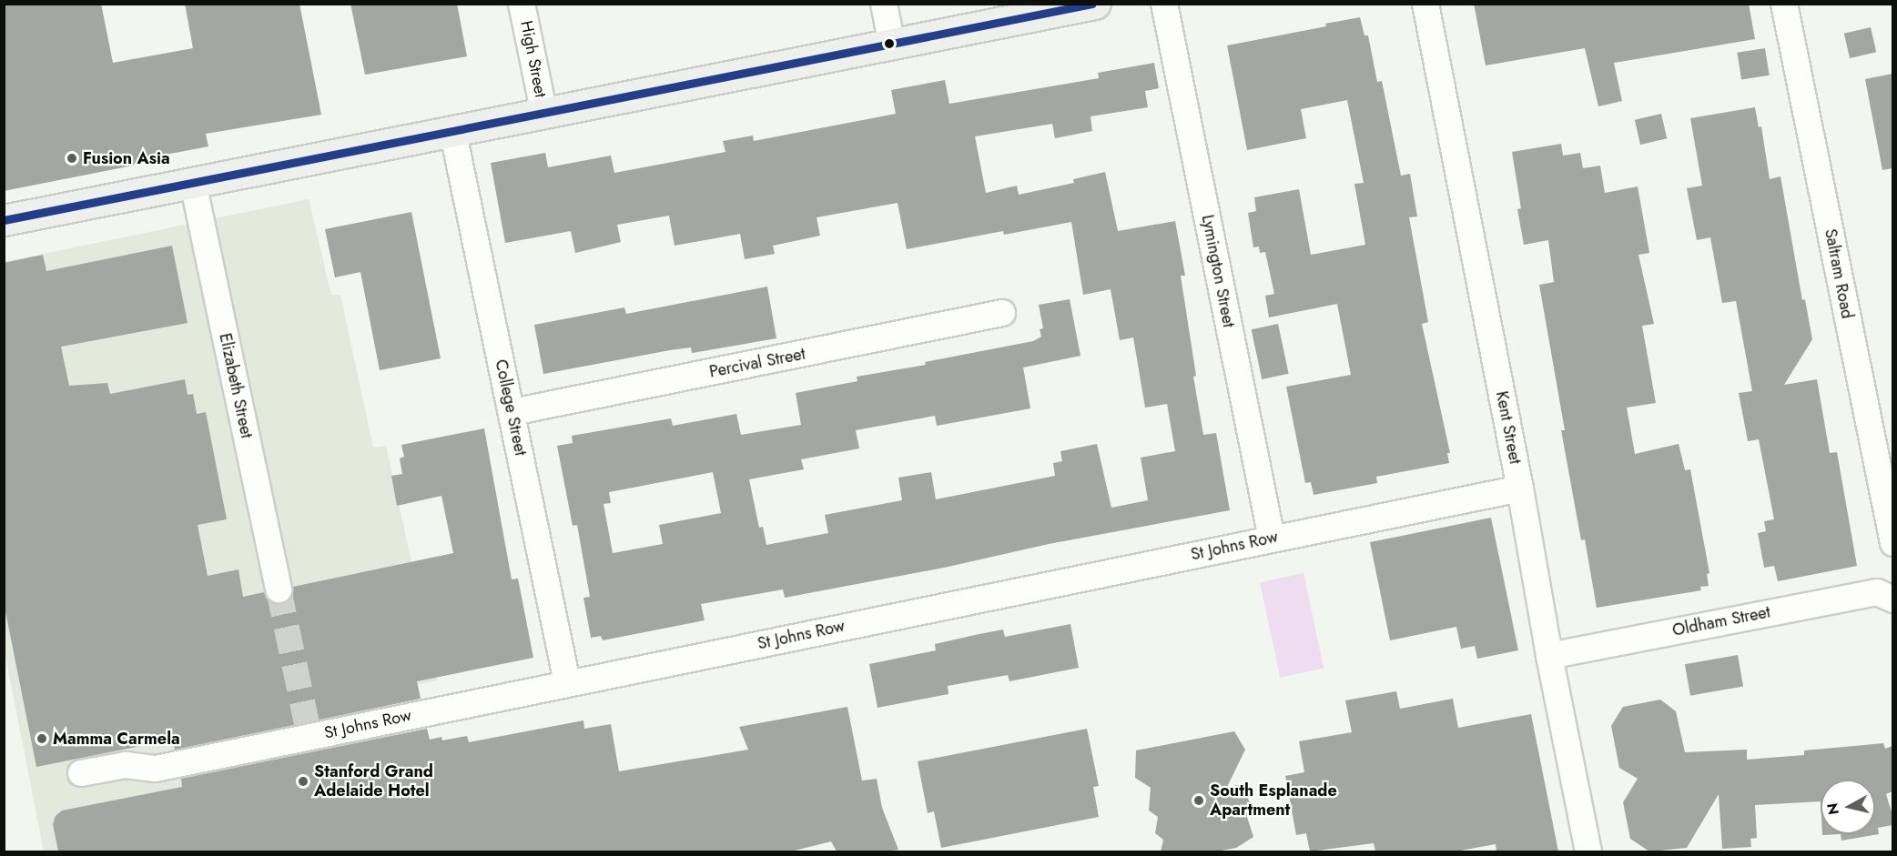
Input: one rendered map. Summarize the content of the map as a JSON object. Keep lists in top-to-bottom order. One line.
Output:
{"streets":{"street":["High Street","Lymington Street","Saltram Road","Percival Street","Elizabeth Street","College Street","Kent Street","St Johns Row","Oldham Street"]},"crossings":[["Lymington Street","St Johns Row"],["Percival Street","College Street"],["College Street","St Johns Row"],["Kent Street","St Johns Row"],["Kent Street","Oldham Street"]],"places":["Fusion Asia","Mamma Carmela","Stanford Grand Adelaide Hotel","South Esplanade Apartment"],"north":"left"}
